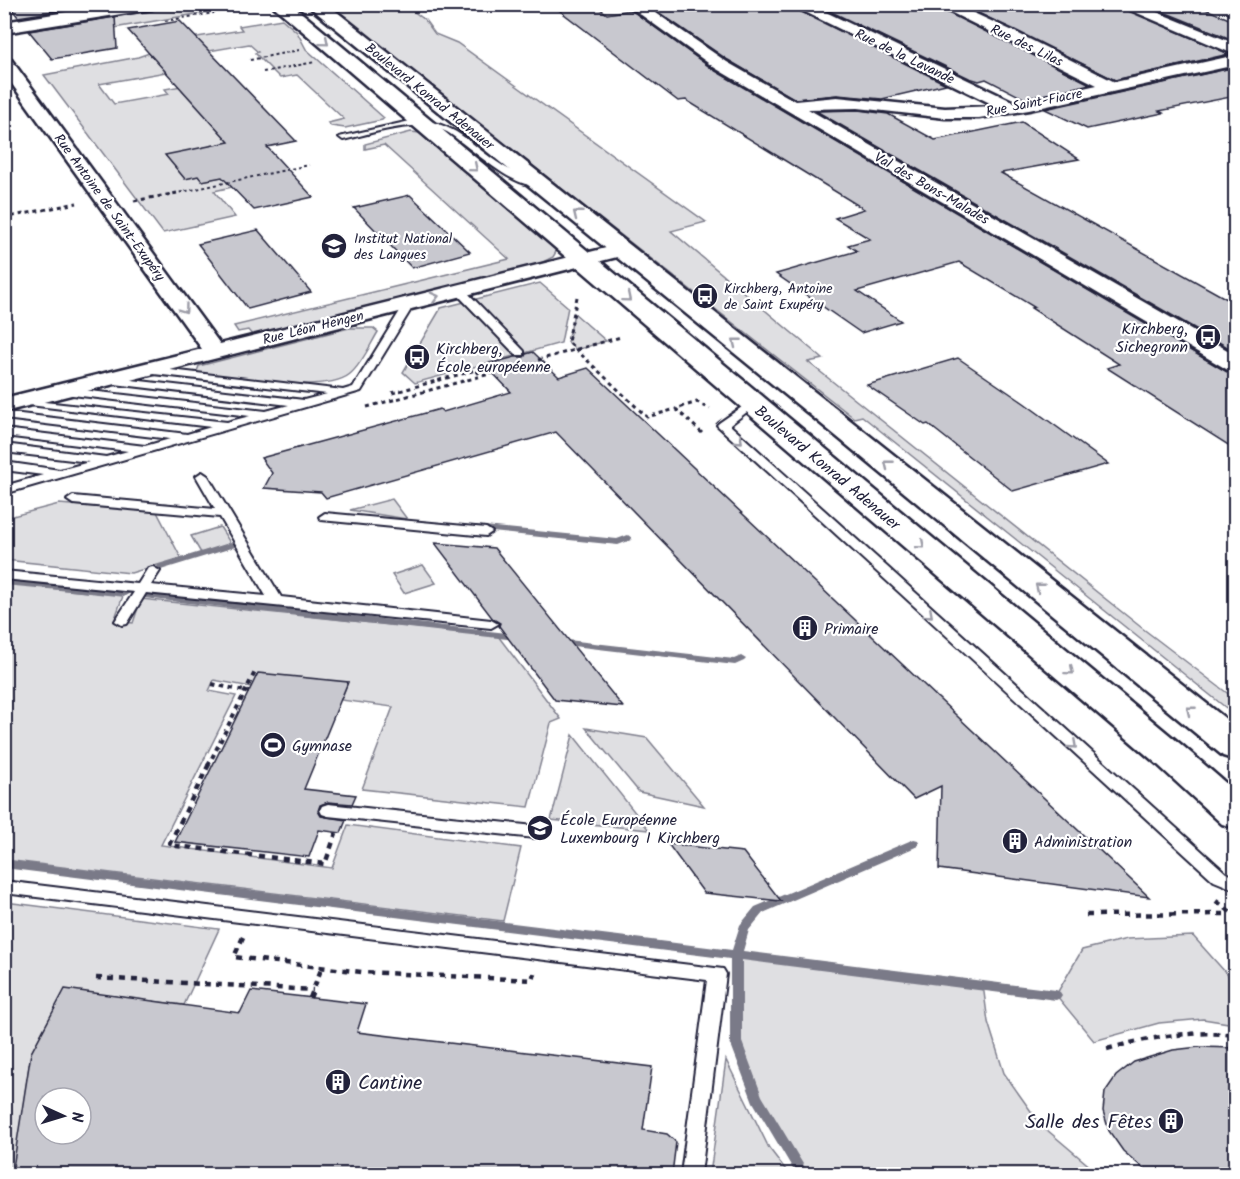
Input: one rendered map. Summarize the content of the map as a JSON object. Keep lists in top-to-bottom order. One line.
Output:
{"streets":{"main road":["Boulevard Konrad Adenauer"],"street":["Rue des Lilas","Rue de la Lavande","Rue Saint-Fiacre","Val des Bons-Malades","Rue Antoine de Saint-Exupéry","Rue Léon Hengen"]},"crossings":[["Rue des Lilas","Rue Saint-Fiacre"],["Rue de la Lavande","Rue Saint-Fiacre"],["Boulevard Konrad Adenauer","Rue Léon Hengen"],["Rue Saint-Fiacre","Val des Bons-Malades"],["Rue Antoine de Saint-Exupéry","Rue Léon Hengen"]],"one_way":["Rue Antoine de Saint-Exupéry"],"places":{"school or university":["Institut National des Langues","École Européenne Luxembourg I Kirchberg"],"bus stop":["Kirchberg, Antoine de Saint Exupéry","Kirchberg, Sichegronn","Kirchberg, École européenne"],"building":["Primaire","Administration","Cantine","Salle des Fêtes"],"sports":["Gymnase"]},"north":"right"}
